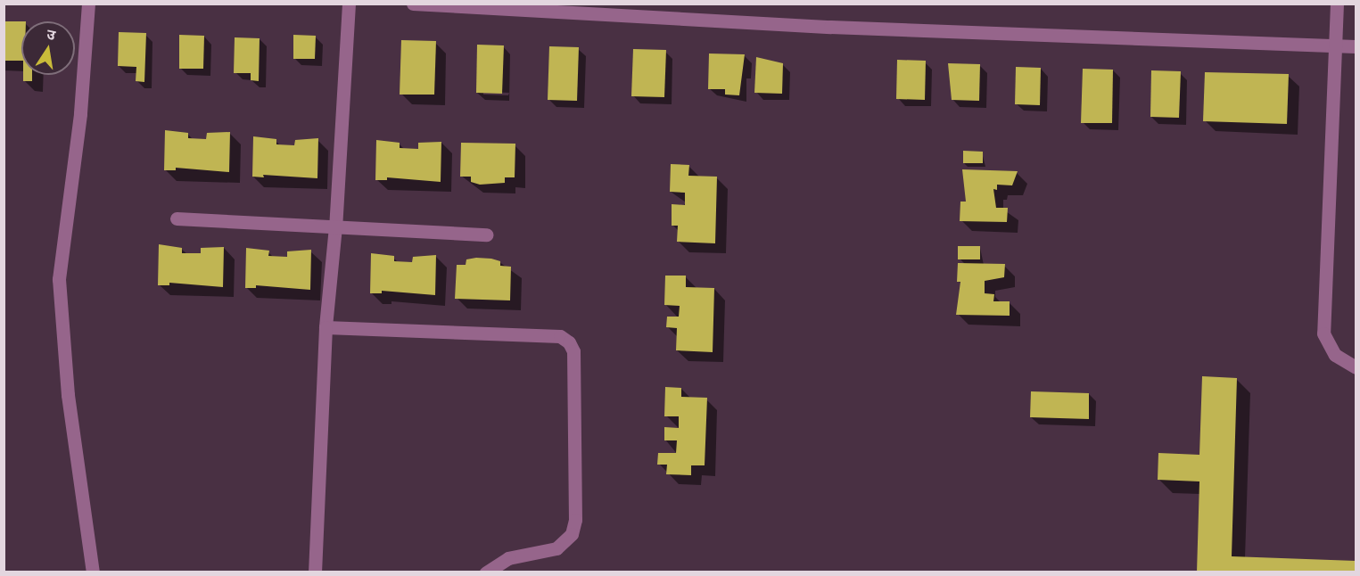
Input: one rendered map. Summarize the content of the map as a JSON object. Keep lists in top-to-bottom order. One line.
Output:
{"north":"top"}
